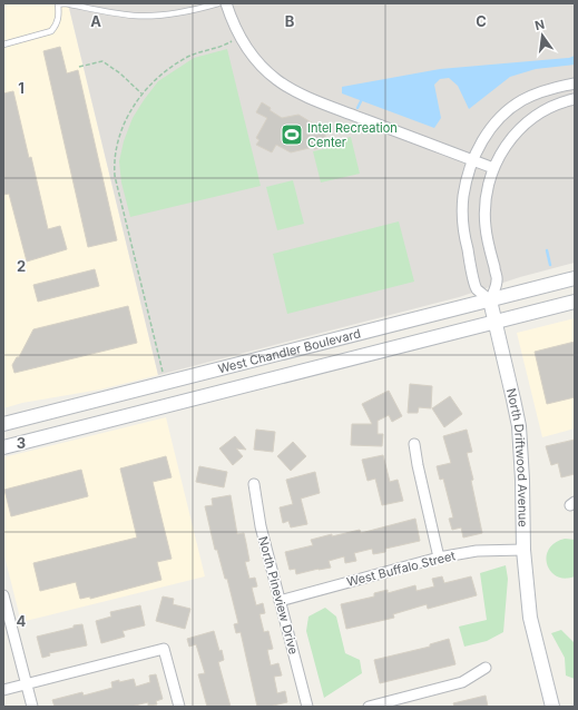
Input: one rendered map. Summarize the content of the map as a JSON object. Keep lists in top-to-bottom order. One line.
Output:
{"streets":{"main road":["West Chandler Boulevard","North Driftwood Avenue"],"street":["West Buffalo Street","North Pineview Drive"]},"crossings":[["West Chandler Boulevard","North Driftwood Avenue"],["North Driftwood Avenue","West Buffalo Street"],["West Buffalo Street","North Pineview Drive"]],"places":{"sports":["Intel Recreation Center"]},"north":"top","grid":{"columns":["A","B","C"],"rows":["1","2","3","4"]}}
